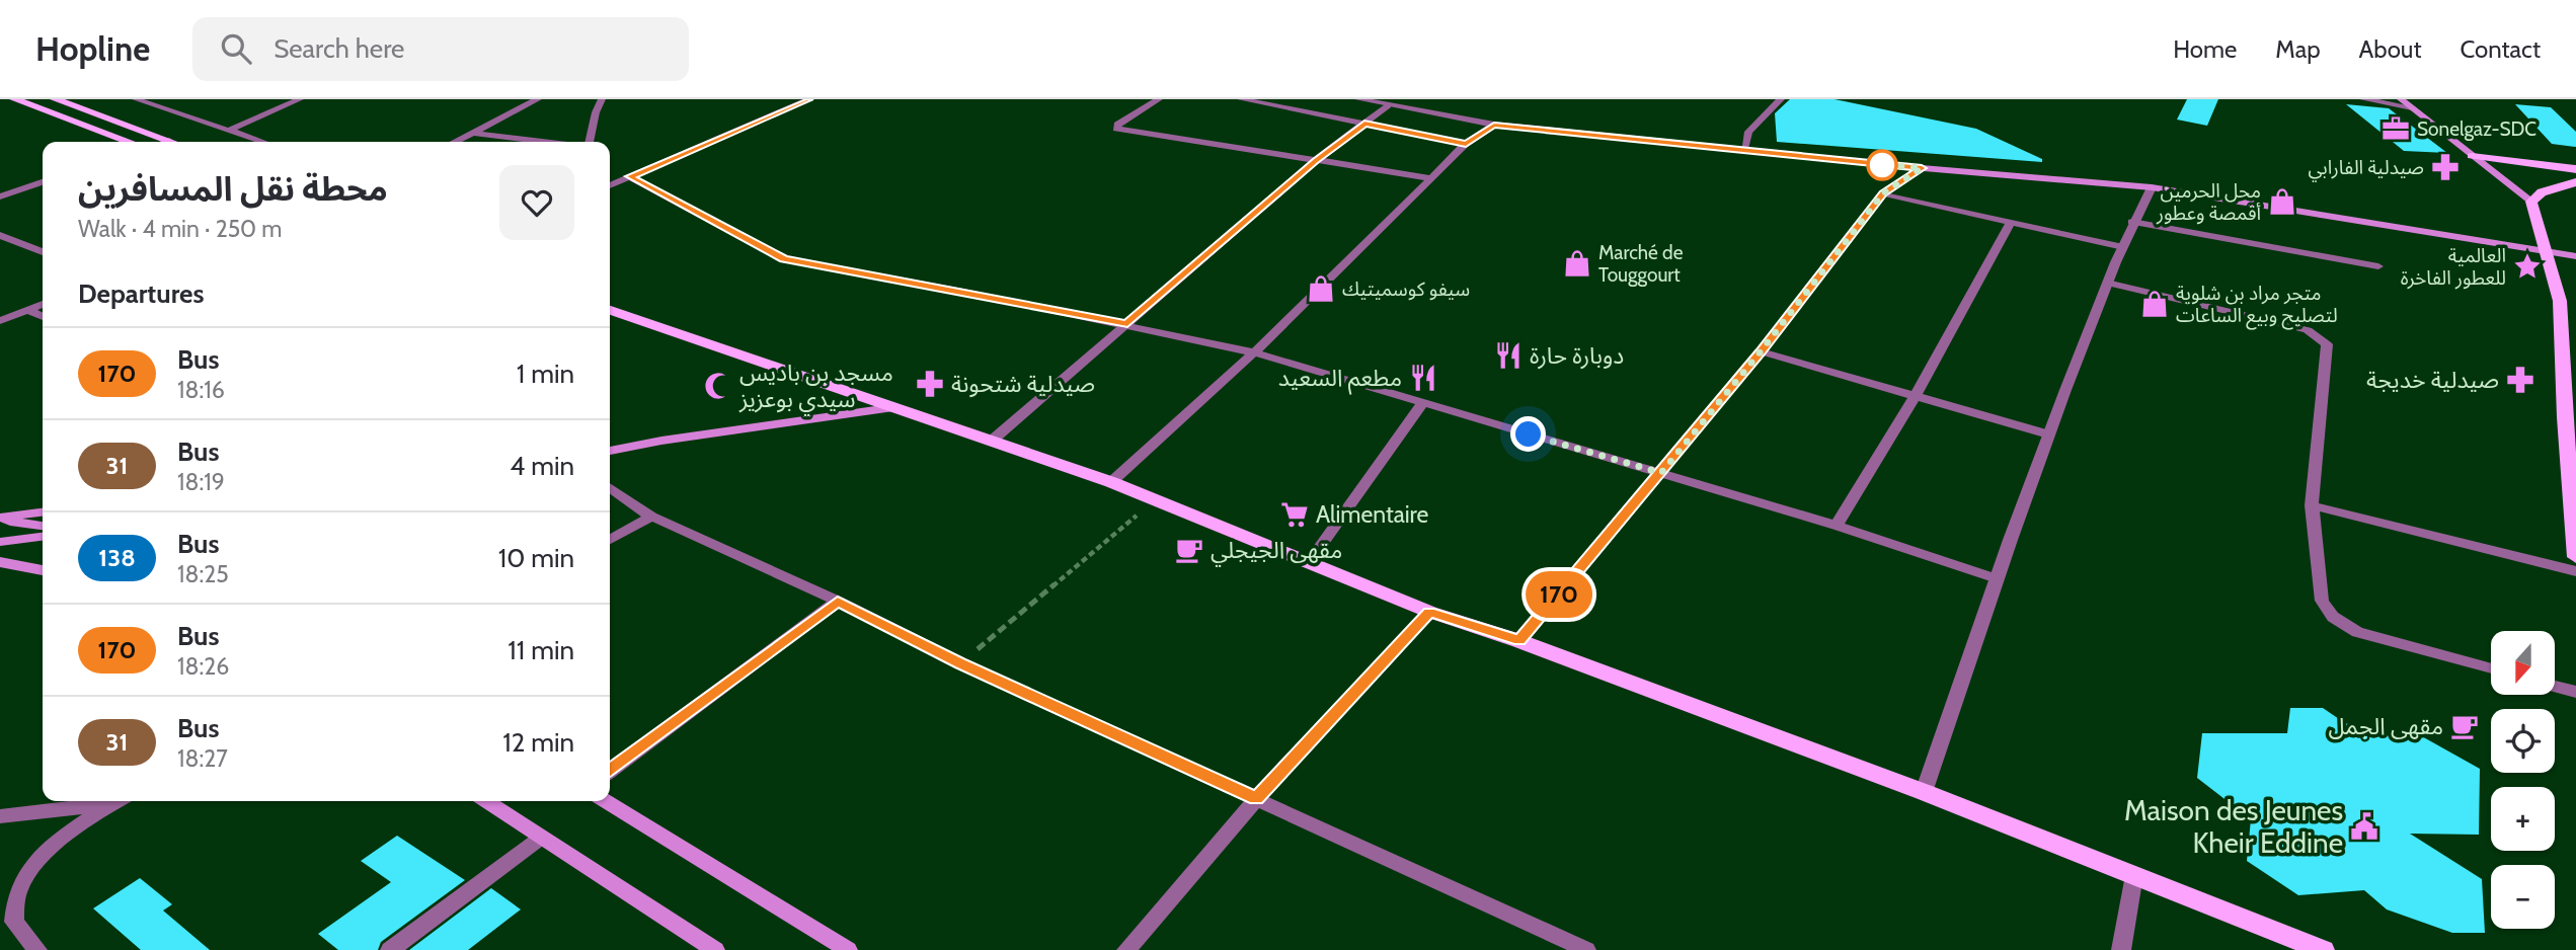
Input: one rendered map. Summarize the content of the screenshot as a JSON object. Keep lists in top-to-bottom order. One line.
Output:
{"places":{"office":["Sonelgaz-SDC"],"pharmacy":["صيدلية الفارابي","صيدلية خديجة","صيدلية شتحونة"],"shop":["محل الحرمين أقمصة وعطور","Marché de Touggourt","سيفو كوسميتيك","متجر مراد بن شلوية لتصليح وبيع الساعات"],"place":["العالمية للعطور الفاخرة"],"restaurant":["دوبارة حارة","مطعم السعيد"],"mosque":["مسجد بن باديس سيدي بوعزيز"],"supermarket":["Alimentaire"],"cafe":["مقهى الجيجلي","مقهى الجمل"],"public building":["Maison des Jeunes Kheir Eddine"]},"lines":["bus line 170"],"north":"bottom","page":{"header":"Hopline","search":"Search here","nav":["Home","Map","About","Contact"],"on_map":"170","heading":[["محطة نقل المسافرين","Walk · 4 min · 250 m"],"Departures"],"list":[{"mark":"170","name":"Bus","note":"18:16","value":"1 min"},{"mark":"31","name":"Bus","note":"18:19","value":"4 min"},{"mark":"138","name":"Bus","note":"18:25","value":"10 min"},{"mark":"170","name":"Bus","note":"18:26","value":"11 min"},{"mark":"31","name":"Bus","note":"18:27","value":"12 min"}],"map_buttons":["+","−"]}}
